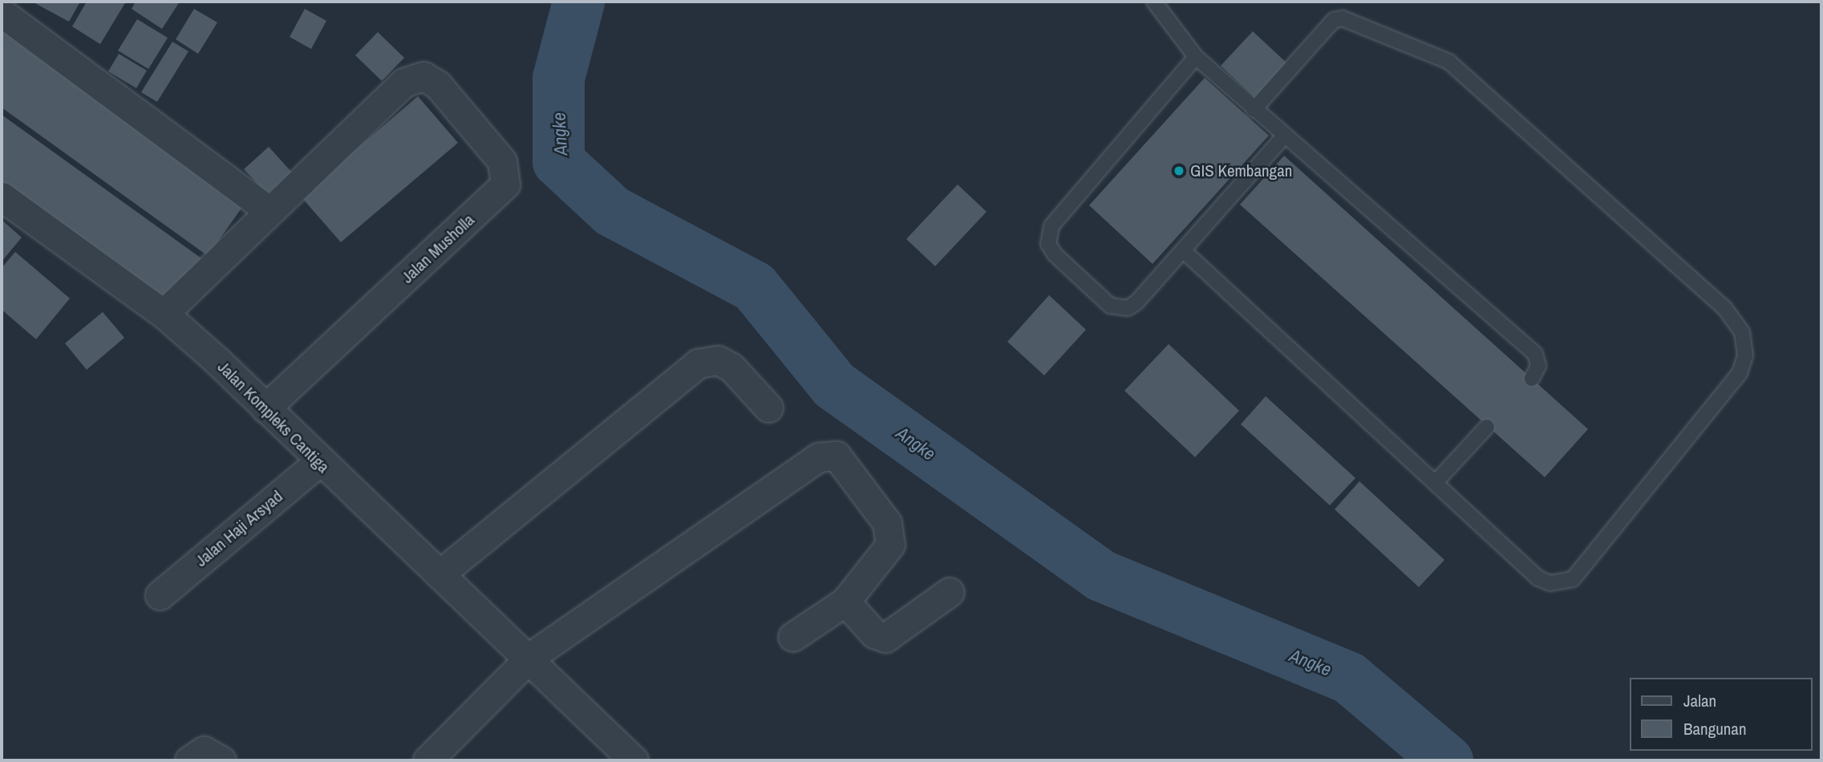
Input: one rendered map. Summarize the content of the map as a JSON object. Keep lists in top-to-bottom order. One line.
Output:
{"streets":{"street":["Jalan Musholla","Jalan Kompleks Cantiga","Jalan Haji Arsyad"]},"crossings":[["Jalan Musholla","Jalan Kompleks Cantiga"],["Jalan Kompleks Cantiga","Jalan Haji Arsyad"]],"water":["Angke"],"places":["GIS Kembangan"],"legend":["Jalan","Bangunan"]}
